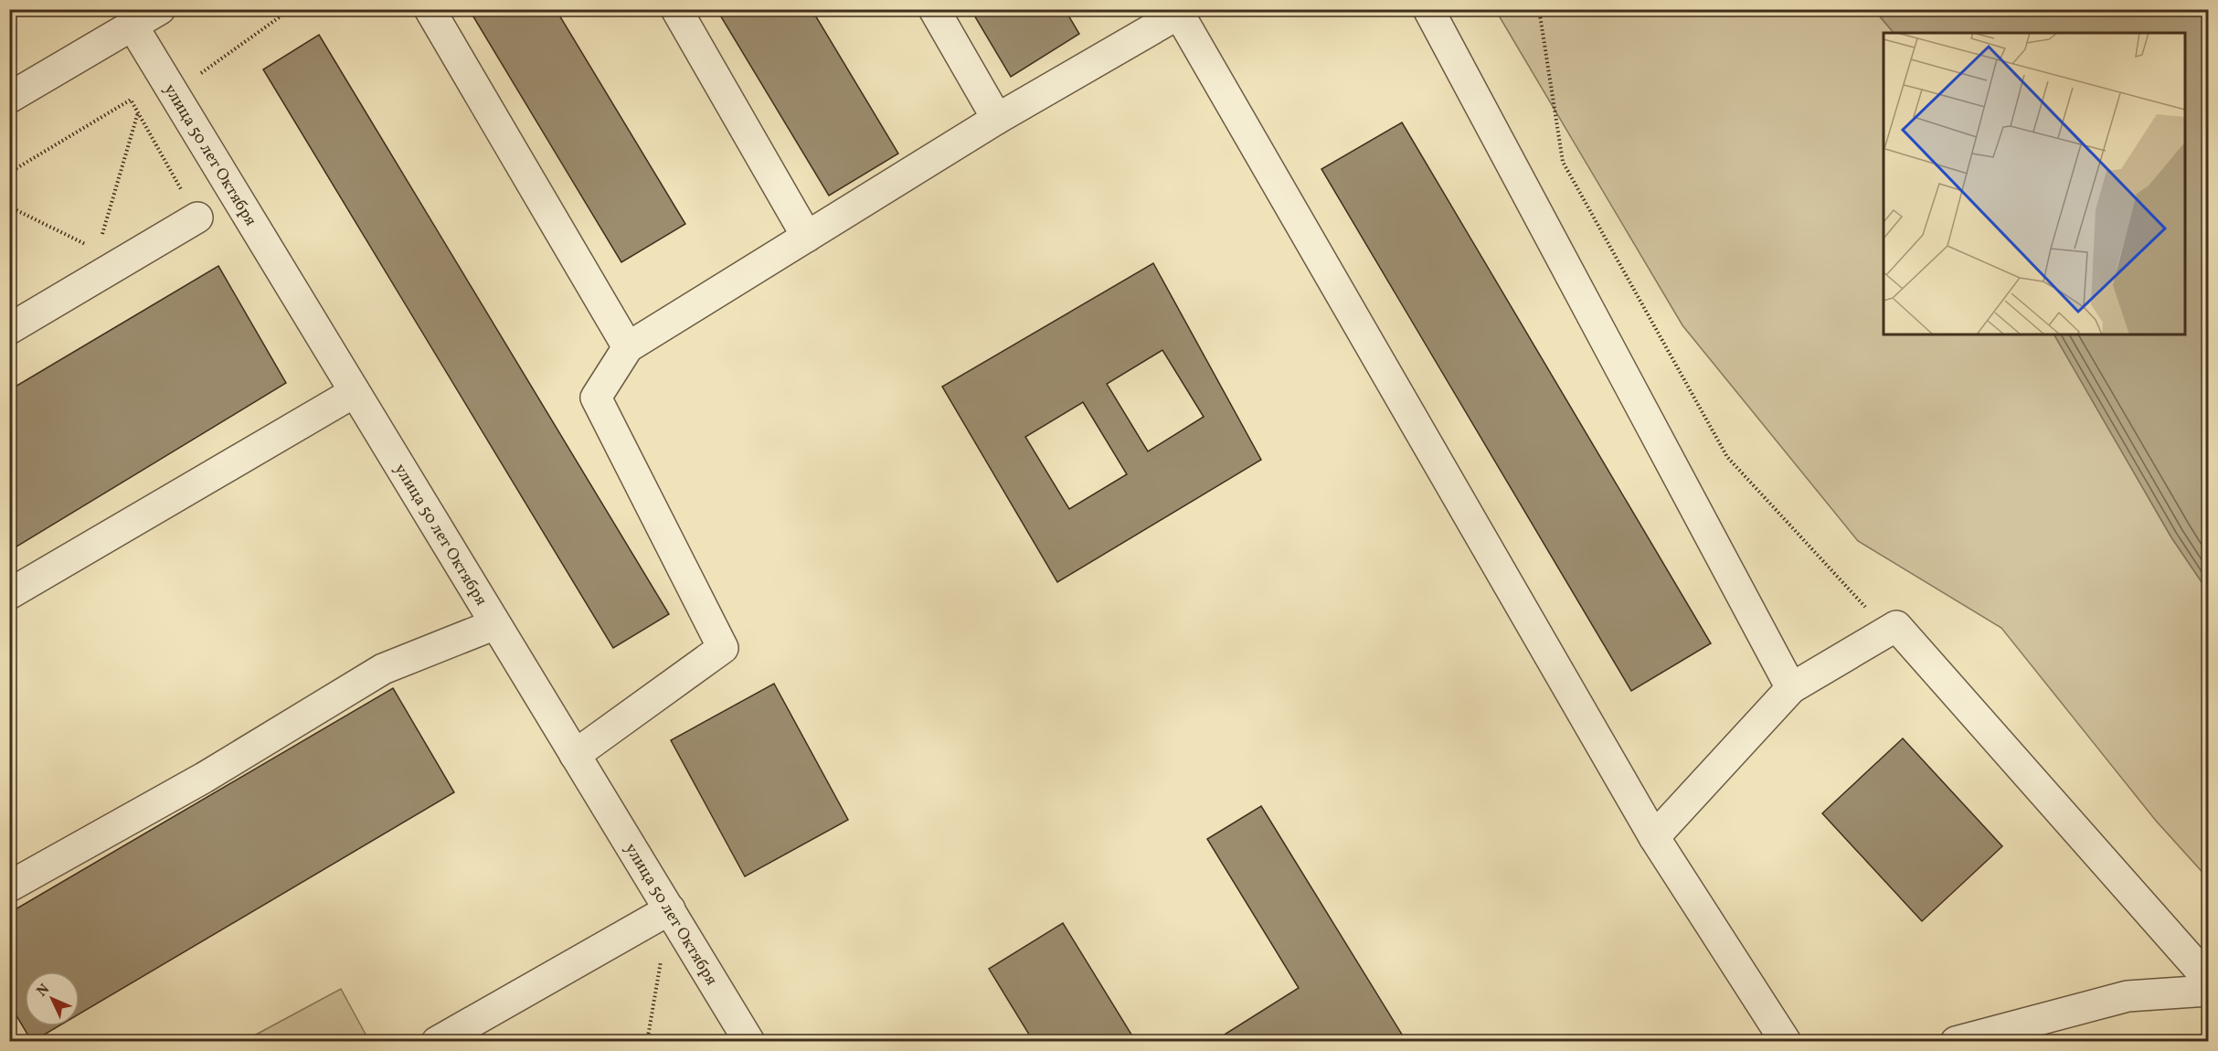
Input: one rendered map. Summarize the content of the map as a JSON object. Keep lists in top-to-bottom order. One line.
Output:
{"streets":{"street":["улица 50 лет Октября"]},"north":"top left"}
